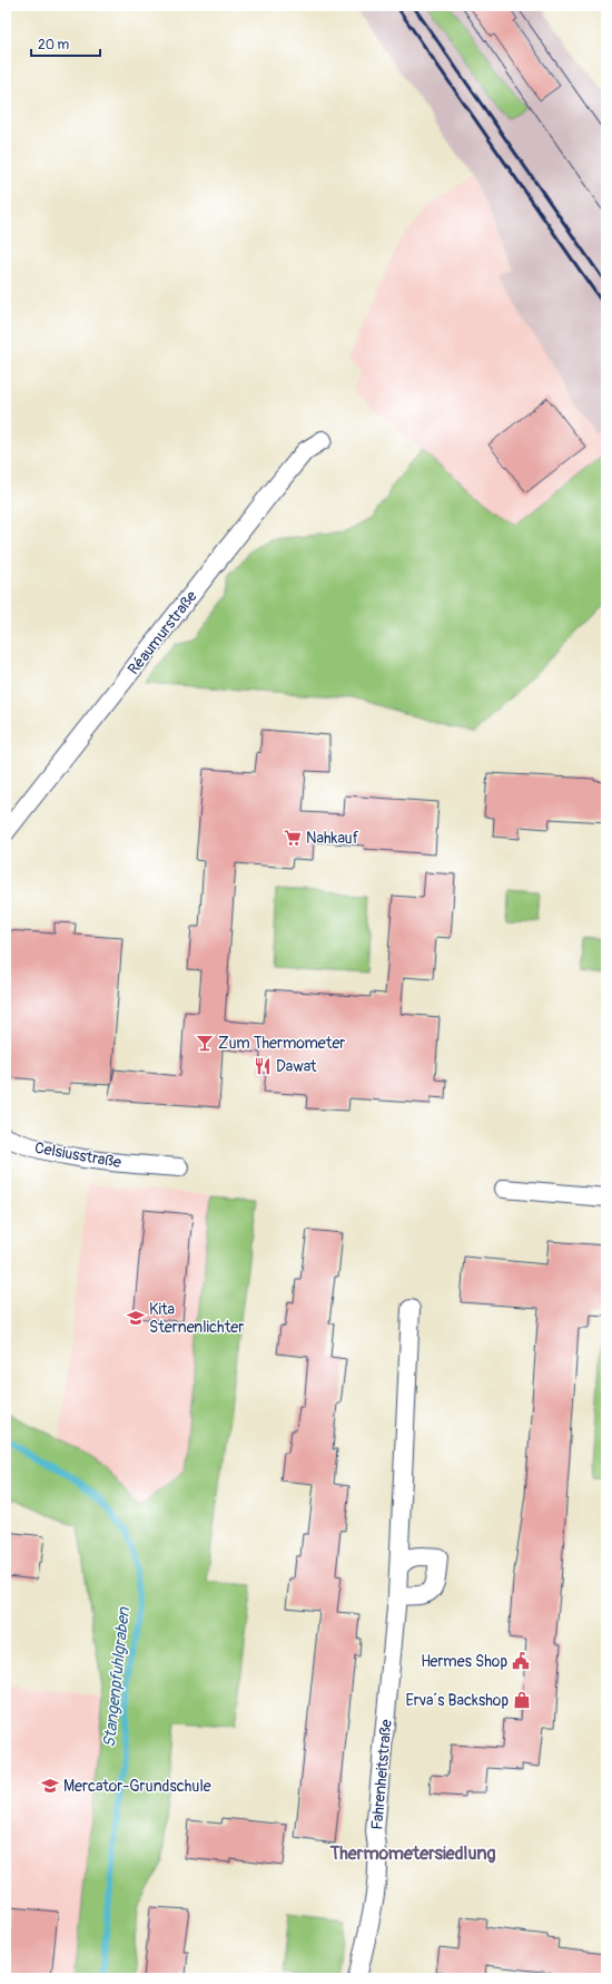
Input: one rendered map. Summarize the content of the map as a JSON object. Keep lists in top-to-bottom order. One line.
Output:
{"streets":{"street":["Réaumurstraße","Celsiusstraße","Fahrenheitstraße"]},"districts":["Thermometersiedlung"],"water":["Stangenpfuhlgraben"],"places":{"supermarket":["Nahkauf"],"bar":["Zum Thermometer"],"restaurant":["Dawat"],"school or university":["Kita Sternenlichter","Mercator-Grundschule"],"public building":["Hermes Shop"],"shop":["Erva´s Backshop"]},"scale_bar":"20 m"}
